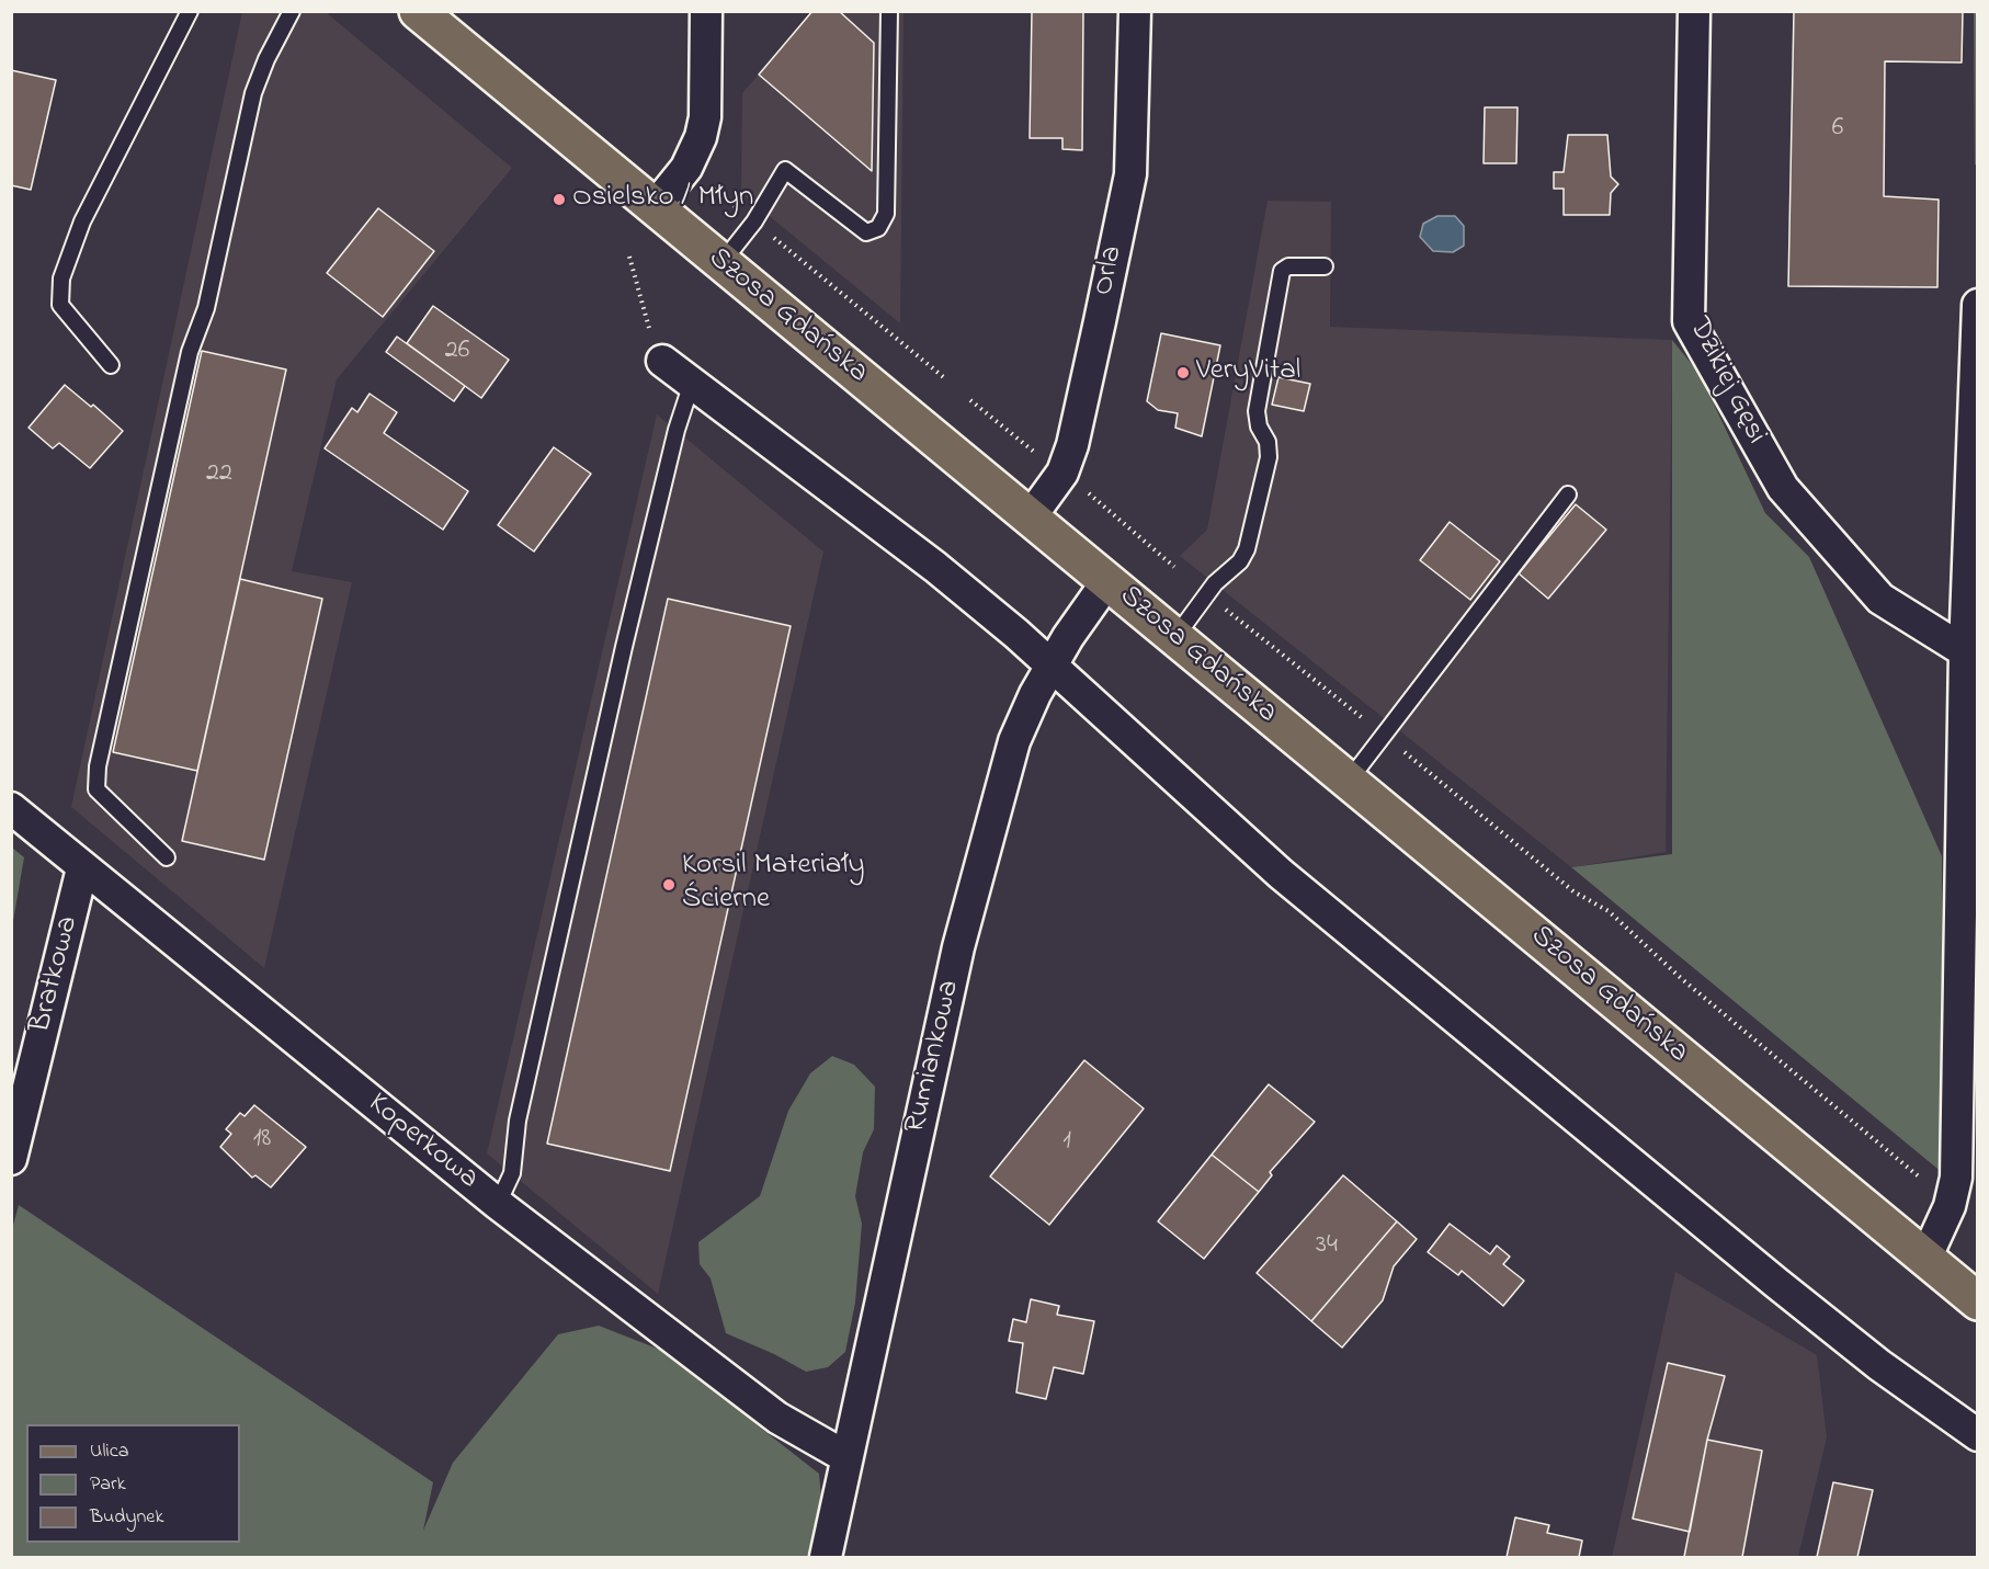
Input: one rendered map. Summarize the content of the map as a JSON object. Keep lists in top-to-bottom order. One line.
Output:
{"streets":{"main road":["Szosa Gdańska"],"street":["Orla","Dzikiej Gęsi","Bratkowa","Rumiankowa","Koperkowa"]},"crossings":[["Orla","Szosa Gdańska"],["Szosa Gdańska","Rumiankowa"],["Bratkowa","Koperkowa"],["Rumiankowa","Koperkowa"]],"places":["Osielsko / Młyn","VeryVital","Korsil Materiały Ścierne"],"house_numbers":["6","26","22","18","1","34"],"legend":["Ulica","Park","Budynek"]}
